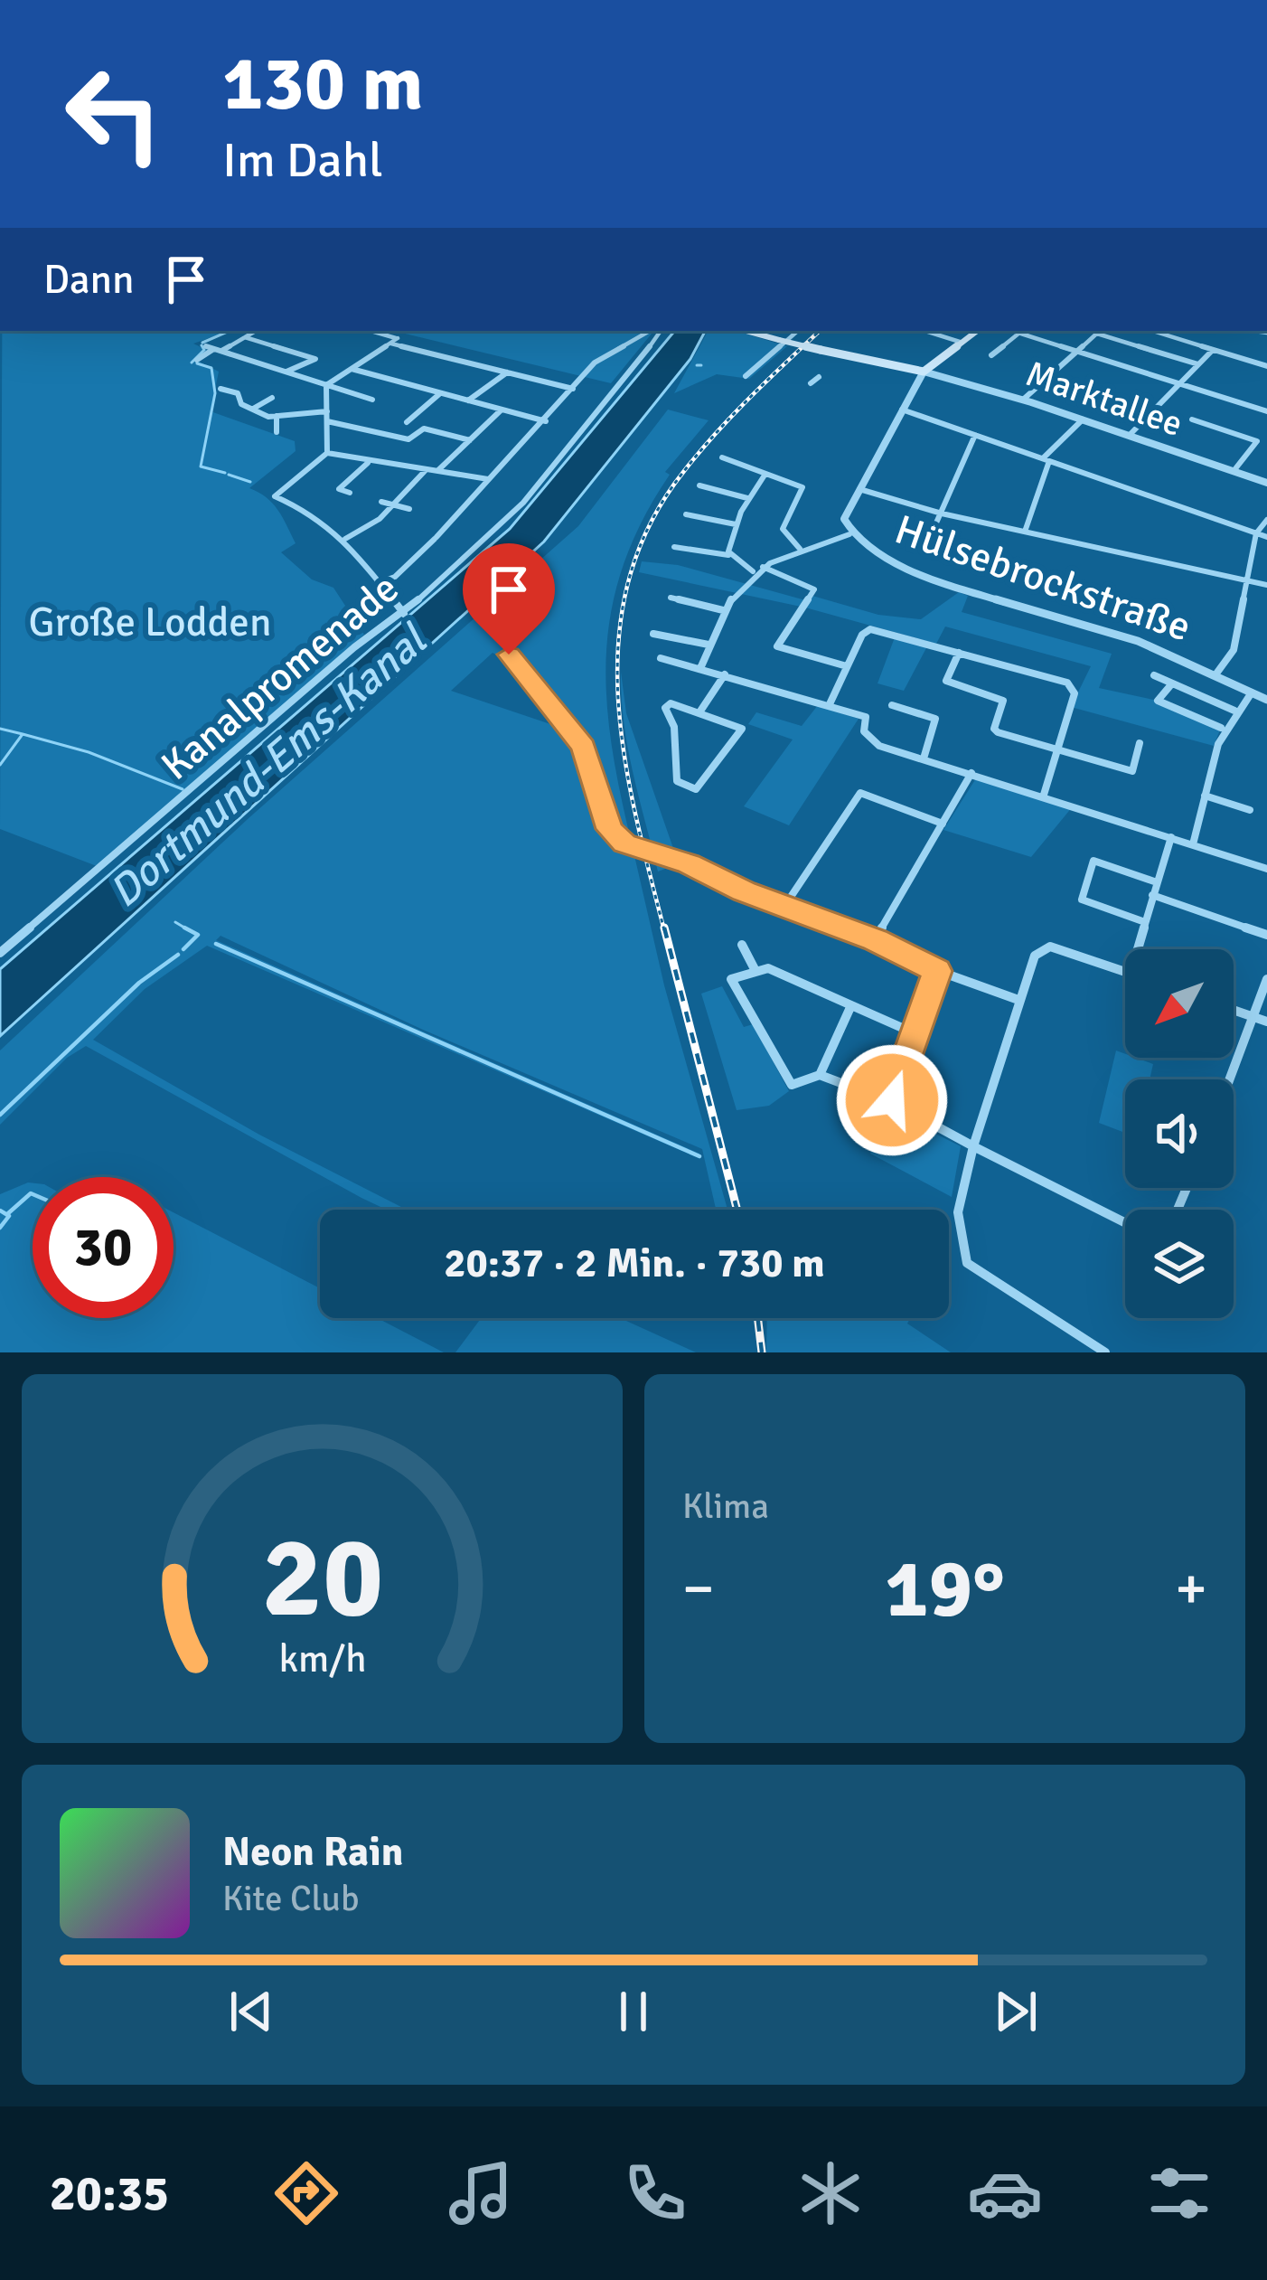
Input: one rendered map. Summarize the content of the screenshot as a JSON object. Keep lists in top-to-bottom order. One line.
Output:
{"streets":{"street":["Marktallee","Hülsebrockstraße","Kanalpromenade"]},"crossings":[["Marktallee","Hülsebrockstraße"]],"water":["Dortmund-Ems-Kanal"],"parks":["Große Lodden"],"north":"bottom left","page":{"turn":["130 m","Im Dahl"],"then":"Dann","limit":"30","trip":"20:37 · 2 Min. · 730 m","tile":"Klima","heat":["−","19°","+"],"song":["Neon Rain","Kite Club"],"tabs":"20:35","gauge":["20","km/h"]}}
